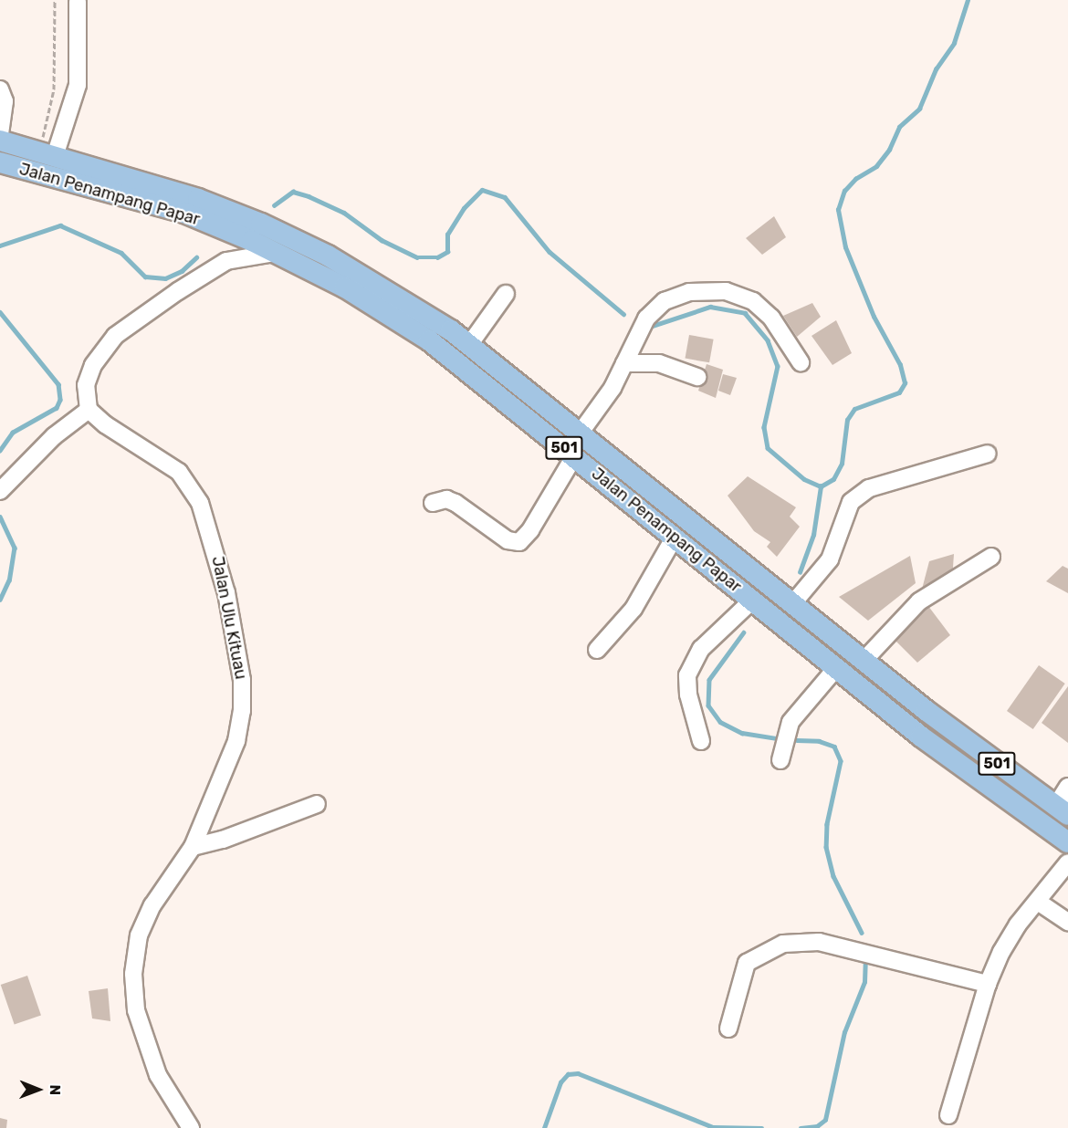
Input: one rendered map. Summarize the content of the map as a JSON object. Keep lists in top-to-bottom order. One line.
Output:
{"streets":{"main road":["Jalan Penampang Papar","501"],"street":["Jalan Ulu Kituau"]},"north":"right"}
